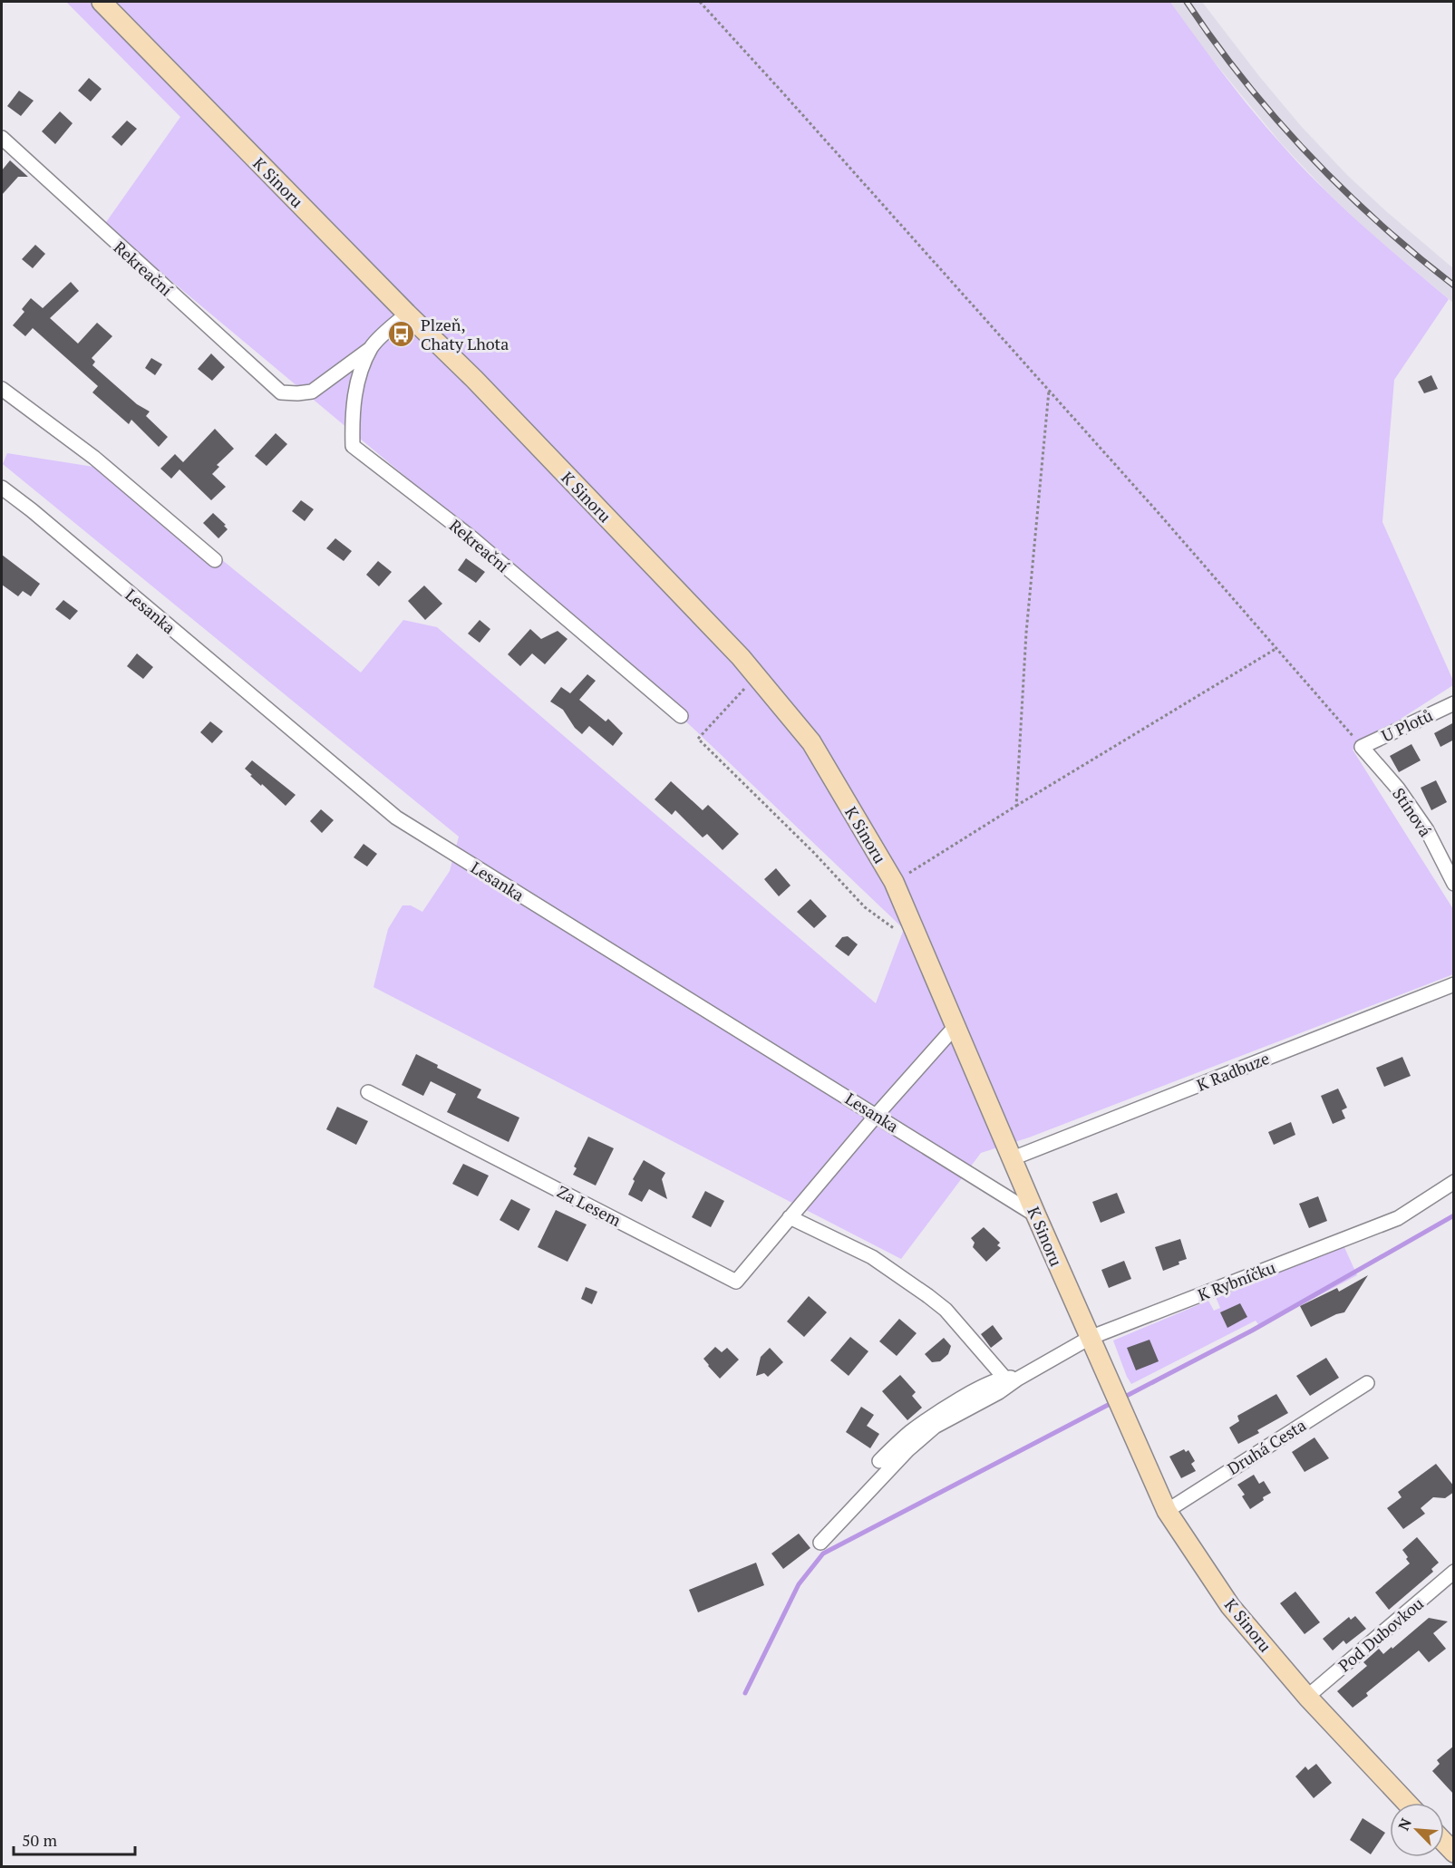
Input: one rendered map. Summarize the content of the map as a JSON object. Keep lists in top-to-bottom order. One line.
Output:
{"streets":{"street":["K Sinoru","Rekreační","Lesanka","U Plotů","Stínová","K Radbuze","Za Lesem","K Rybníčku","Druhá Cesta","Pod Dubovkou"]},"crossings":[["K Sinoru","Rekreační"],["K Sinoru","Lesanka"],["K Sinoru","K Radbuze"],["K Sinoru","Za Lesem"],["K Sinoru","K Rybníčku"],["K Sinoru","Druhá Cesta"],["K Sinoru","Pod Dubovkou"],["Lesanka","Za Lesem"],["U Plotů","Stínová"]],"places":{"bus stop":["Plzeň, Chaty Lhota"]},"scale_bar":"50 m","north":"top left"}
